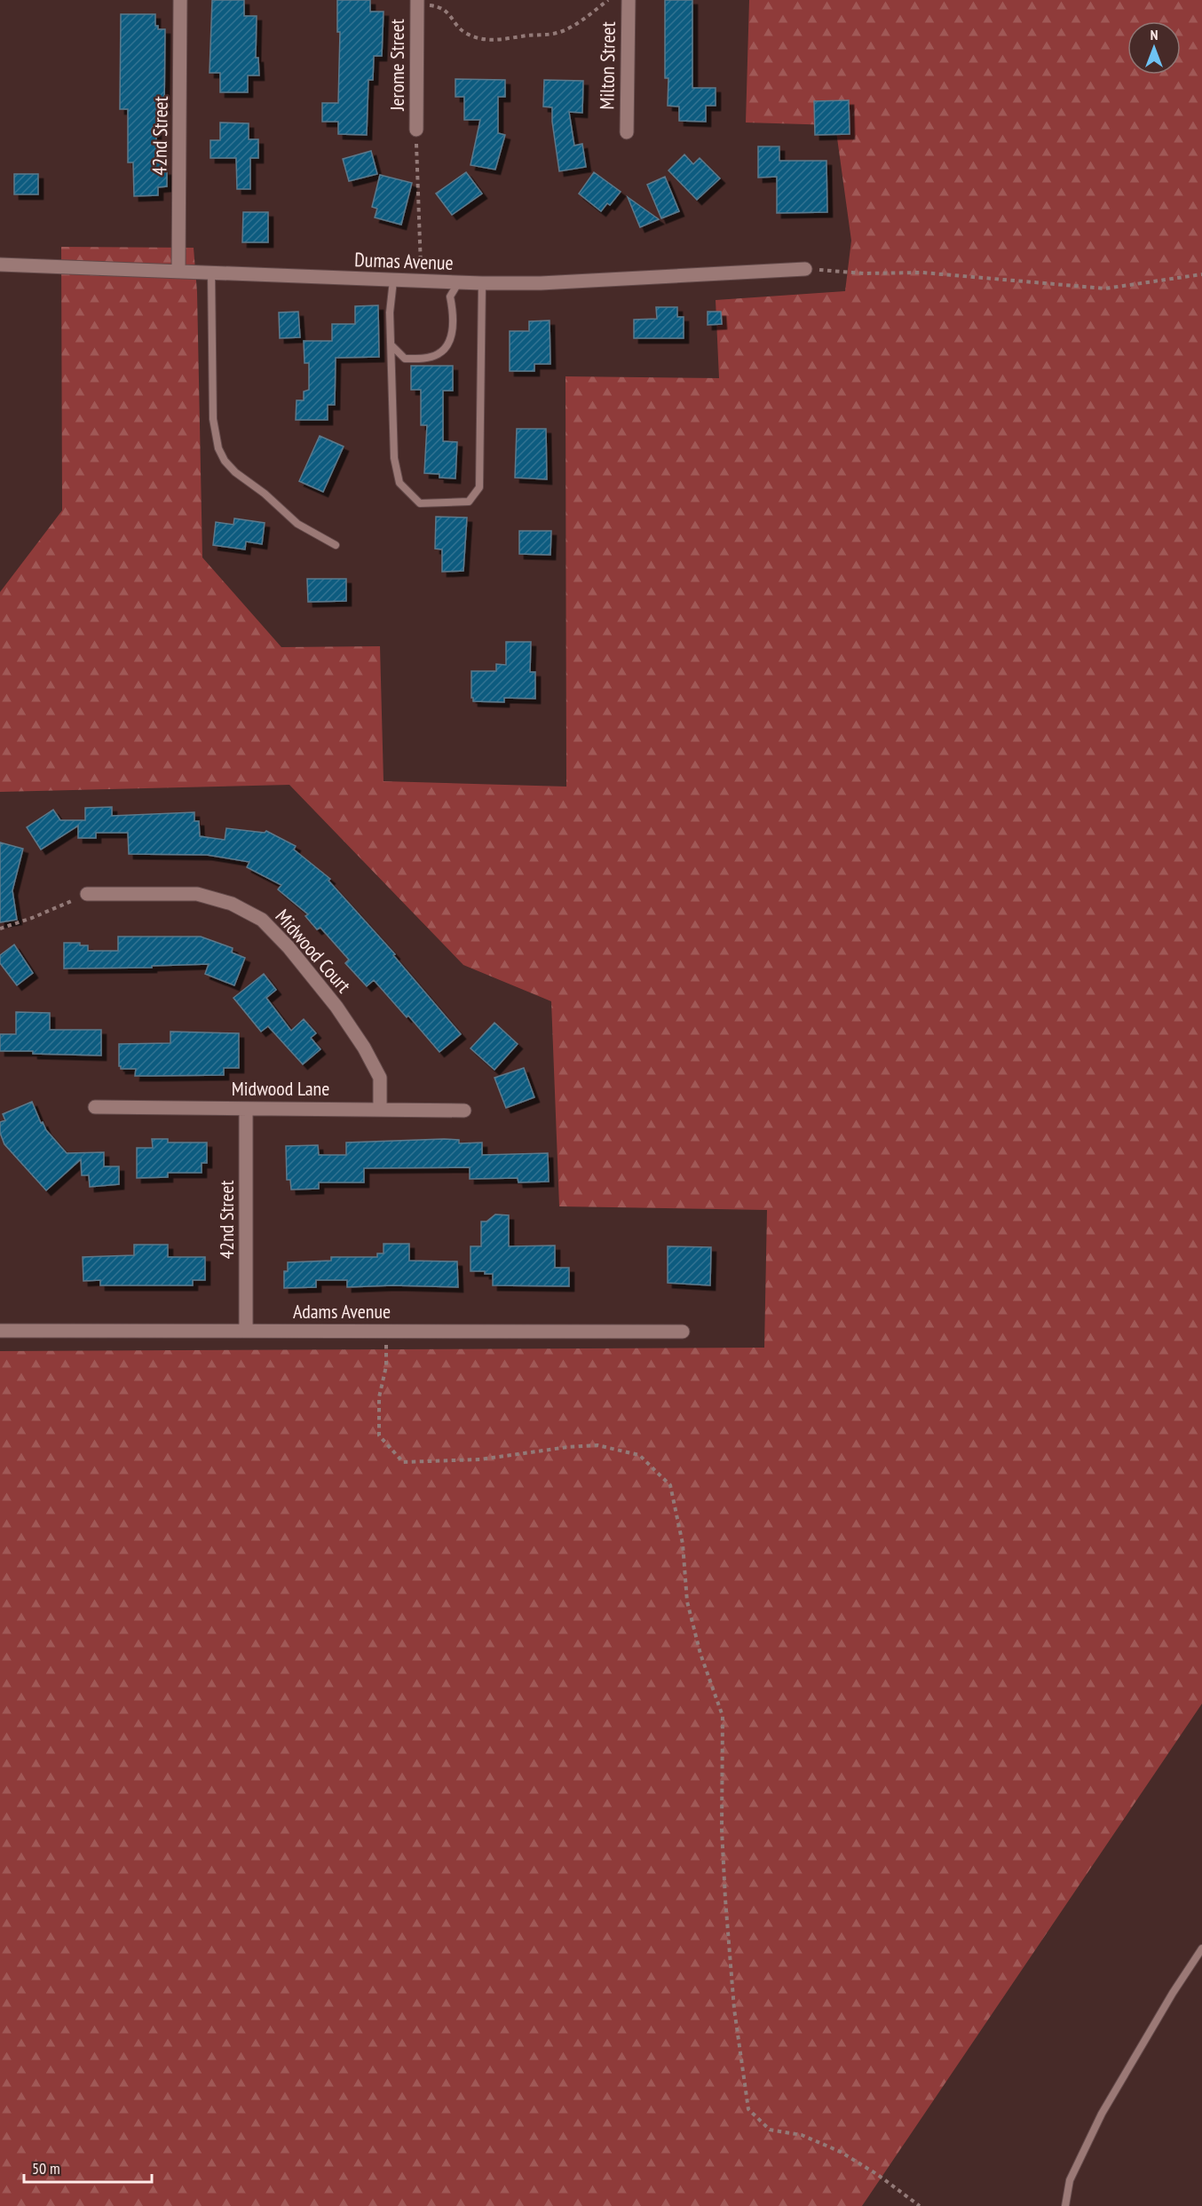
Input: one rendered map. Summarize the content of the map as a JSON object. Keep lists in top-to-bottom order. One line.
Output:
{"streets":{"street":["Jerome Street","Milton Street","42nd Street","Dumas Avenue","Midwood Court","Midwood Lane","Adams Avenue"]},"crossings":[["42nd Street","Dumas Avenue"],["42nd Street","Midwood Lane"],["42nd Street","Adams Avenue"],["Midwood Court","Midwood Lane"]],"scale_bar":"50 m","north":"top"}
